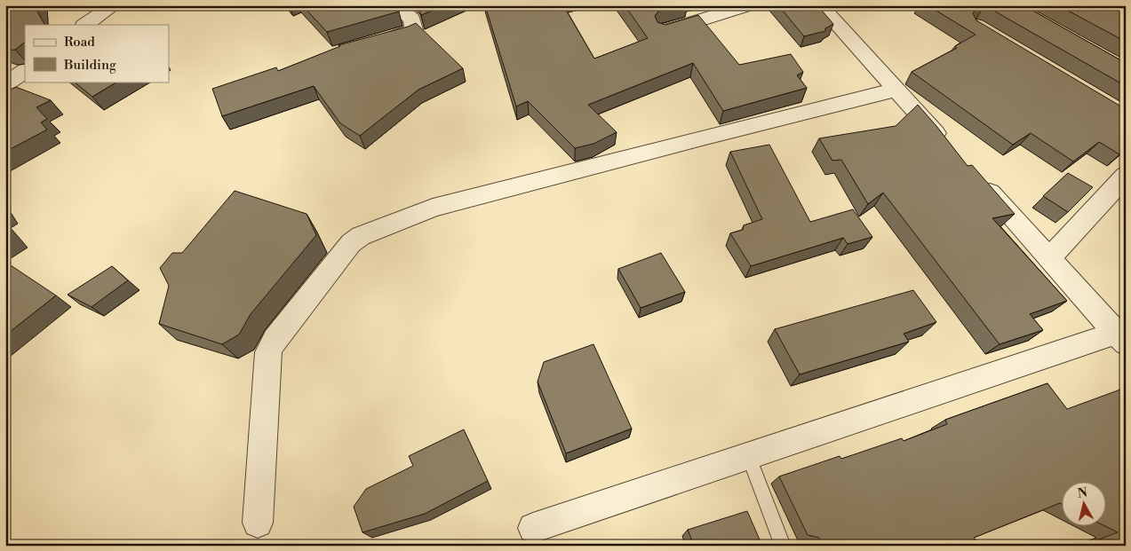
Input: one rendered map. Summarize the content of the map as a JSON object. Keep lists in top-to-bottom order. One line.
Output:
{"legend":["Road","Building"],"north":"top"}
